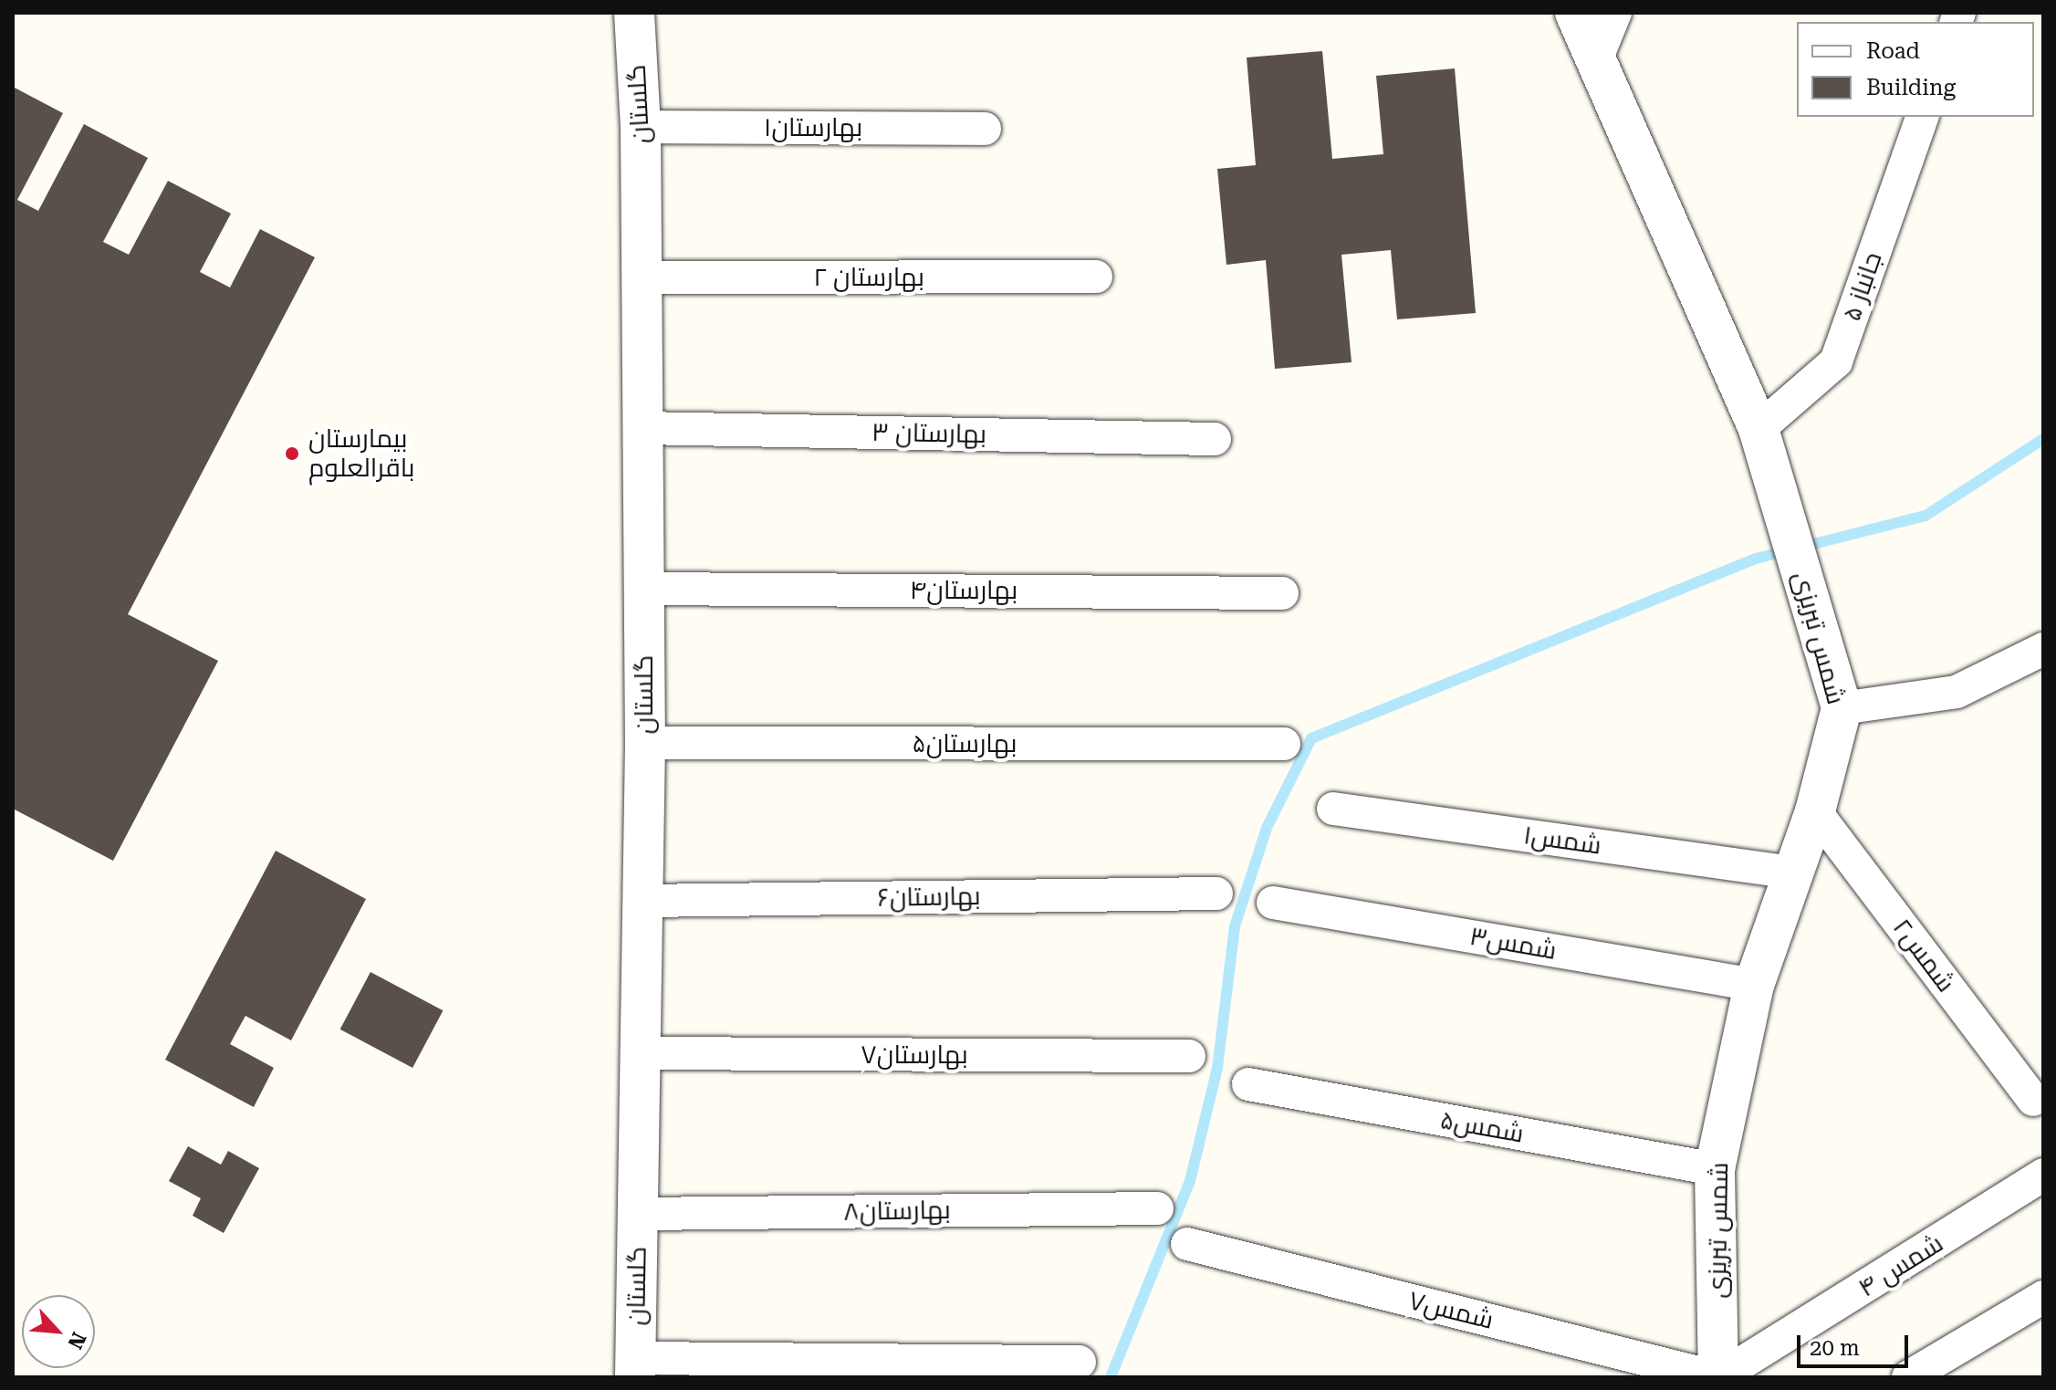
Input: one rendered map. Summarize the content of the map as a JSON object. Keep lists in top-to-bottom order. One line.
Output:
{"streets":{"street":["گلستان","بهارستان۱","بهارستان ۲","جانباز ۵","بهارستان ۳","بهارستان۴","شمس تبریزی","بهارستان۵","شمس۱","بهارستان۶","شمس۳","شمس۲","بهارستان۷","شمس۵","بهارستان۸","شمس ۴","شمس۷"]},"crossings":[["گلستان","بهارستان۱"],["گلستان","بهارستان ۲"],["گلستان","بهارستان ۳"],["گلستان","بهارستان۴"],["گلستان","بهارستان۵"],["گلستان","بهارستان۶"],["گلستان","بهارستان۷"],["گلستان","بهارستان۸"],["جانباز ۵","شمس تبریزی"],["شمس تبریزی","شمس۱"],["شمس تبریزی","شمس۳"],["شمس تبریزی","شمس۲"],["شمس تبریزی","شمس۵"],["شمس تبریزی","شمس ۴"],["شمس تبریزی","شمس۷"],["شمس ۴","شمس۷"]],"places":["بیمارستان باقرالعلوم"],"legend":["Road","Building"],"scale_bar":"20 m","north":"bottom right"}
